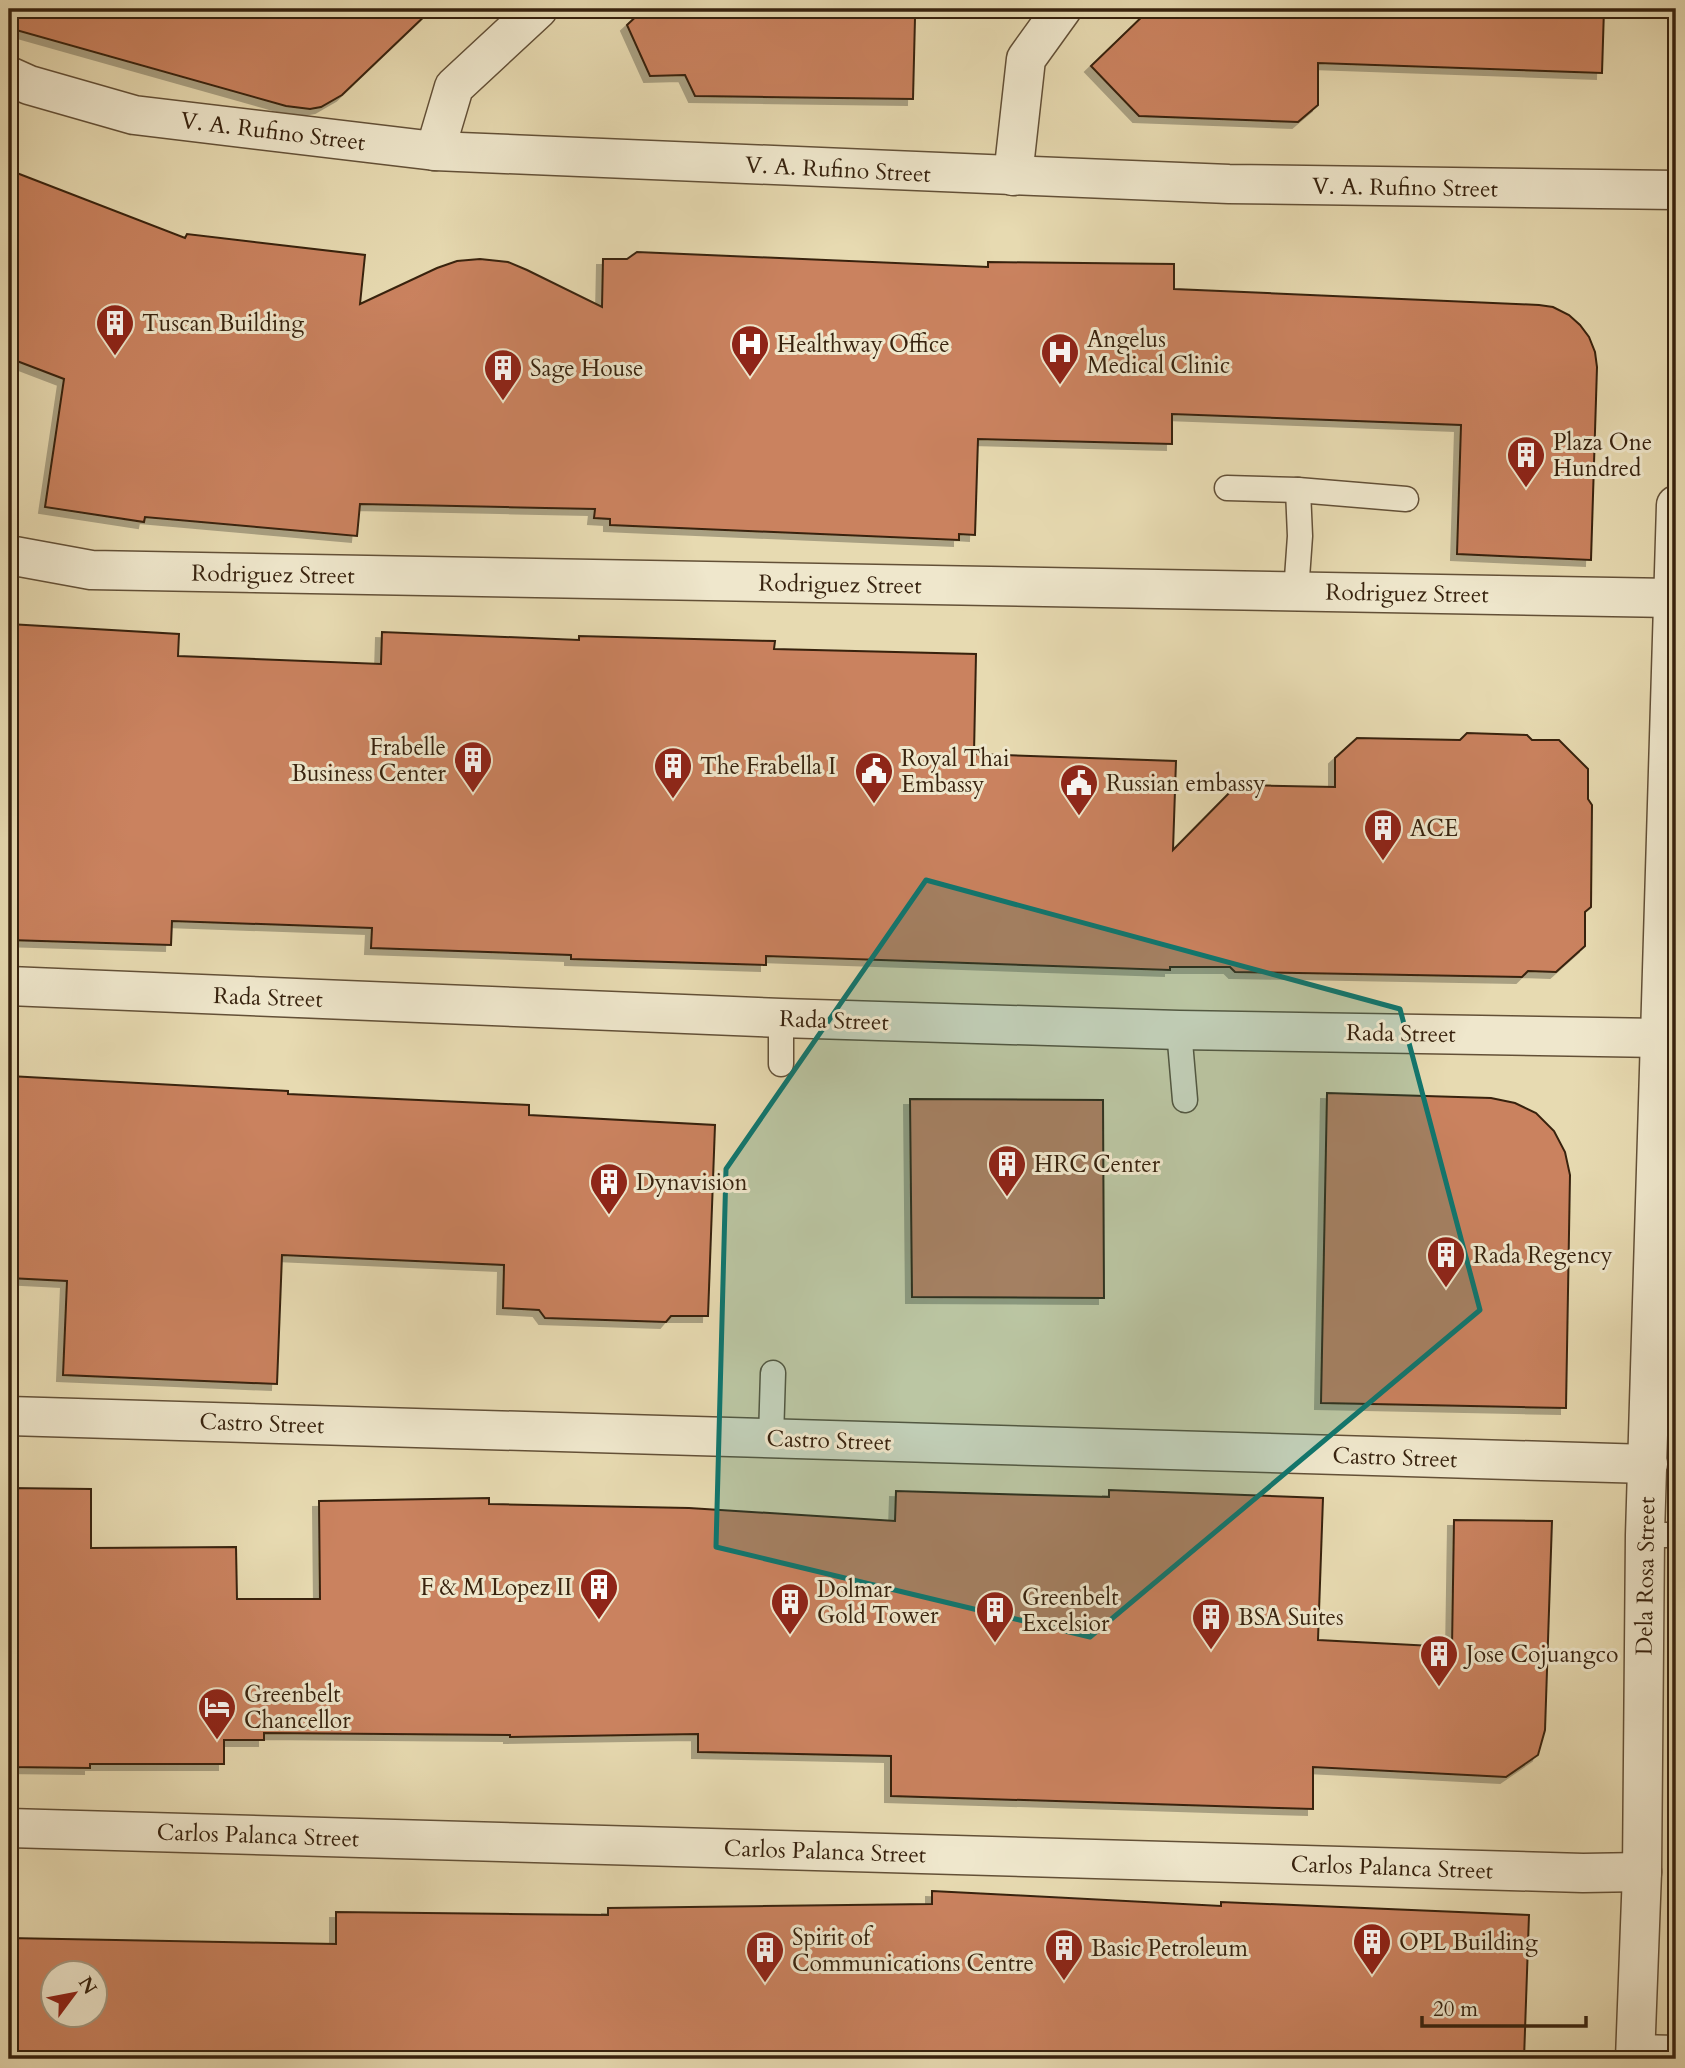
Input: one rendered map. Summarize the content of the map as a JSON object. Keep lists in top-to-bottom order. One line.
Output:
{"streets":{"street":["V. A. Rufino Street","Rodriguez Street","Rada Street","Castro Street","Dela Rosa Street","Carlos Palanca Street"]},"crossings":[["Rodriguez Street","Dela Rosa Street"],["Rada Street","Dela Rosa Street"],["Castro Street","Dela Rosa Street"],["Dela Rosa Street","Carlos Palanca Street"]],"places":{"building":["Tuscan Building","Sage House","Plaza One Hundred","Frabelle Business Center","The Frabella I","ACE","HRC Center","Dynavision","Rada Regency","F & M Lopez II","Dolmar Gold Tower","Greenbelt Excelsior","BSA Suites","Jose Cojuangco","OPL Building","Basic Petroleum","Spirit of Communications Centre"],"hospital":["Healthway Office","Angelus Medical Clinic"],"public building":["Royal Thai Embassy","Russian embassy"],"hotel":["Greenbelt Chancellor"]},"scale_bar":"20 m","north":"top right"}
